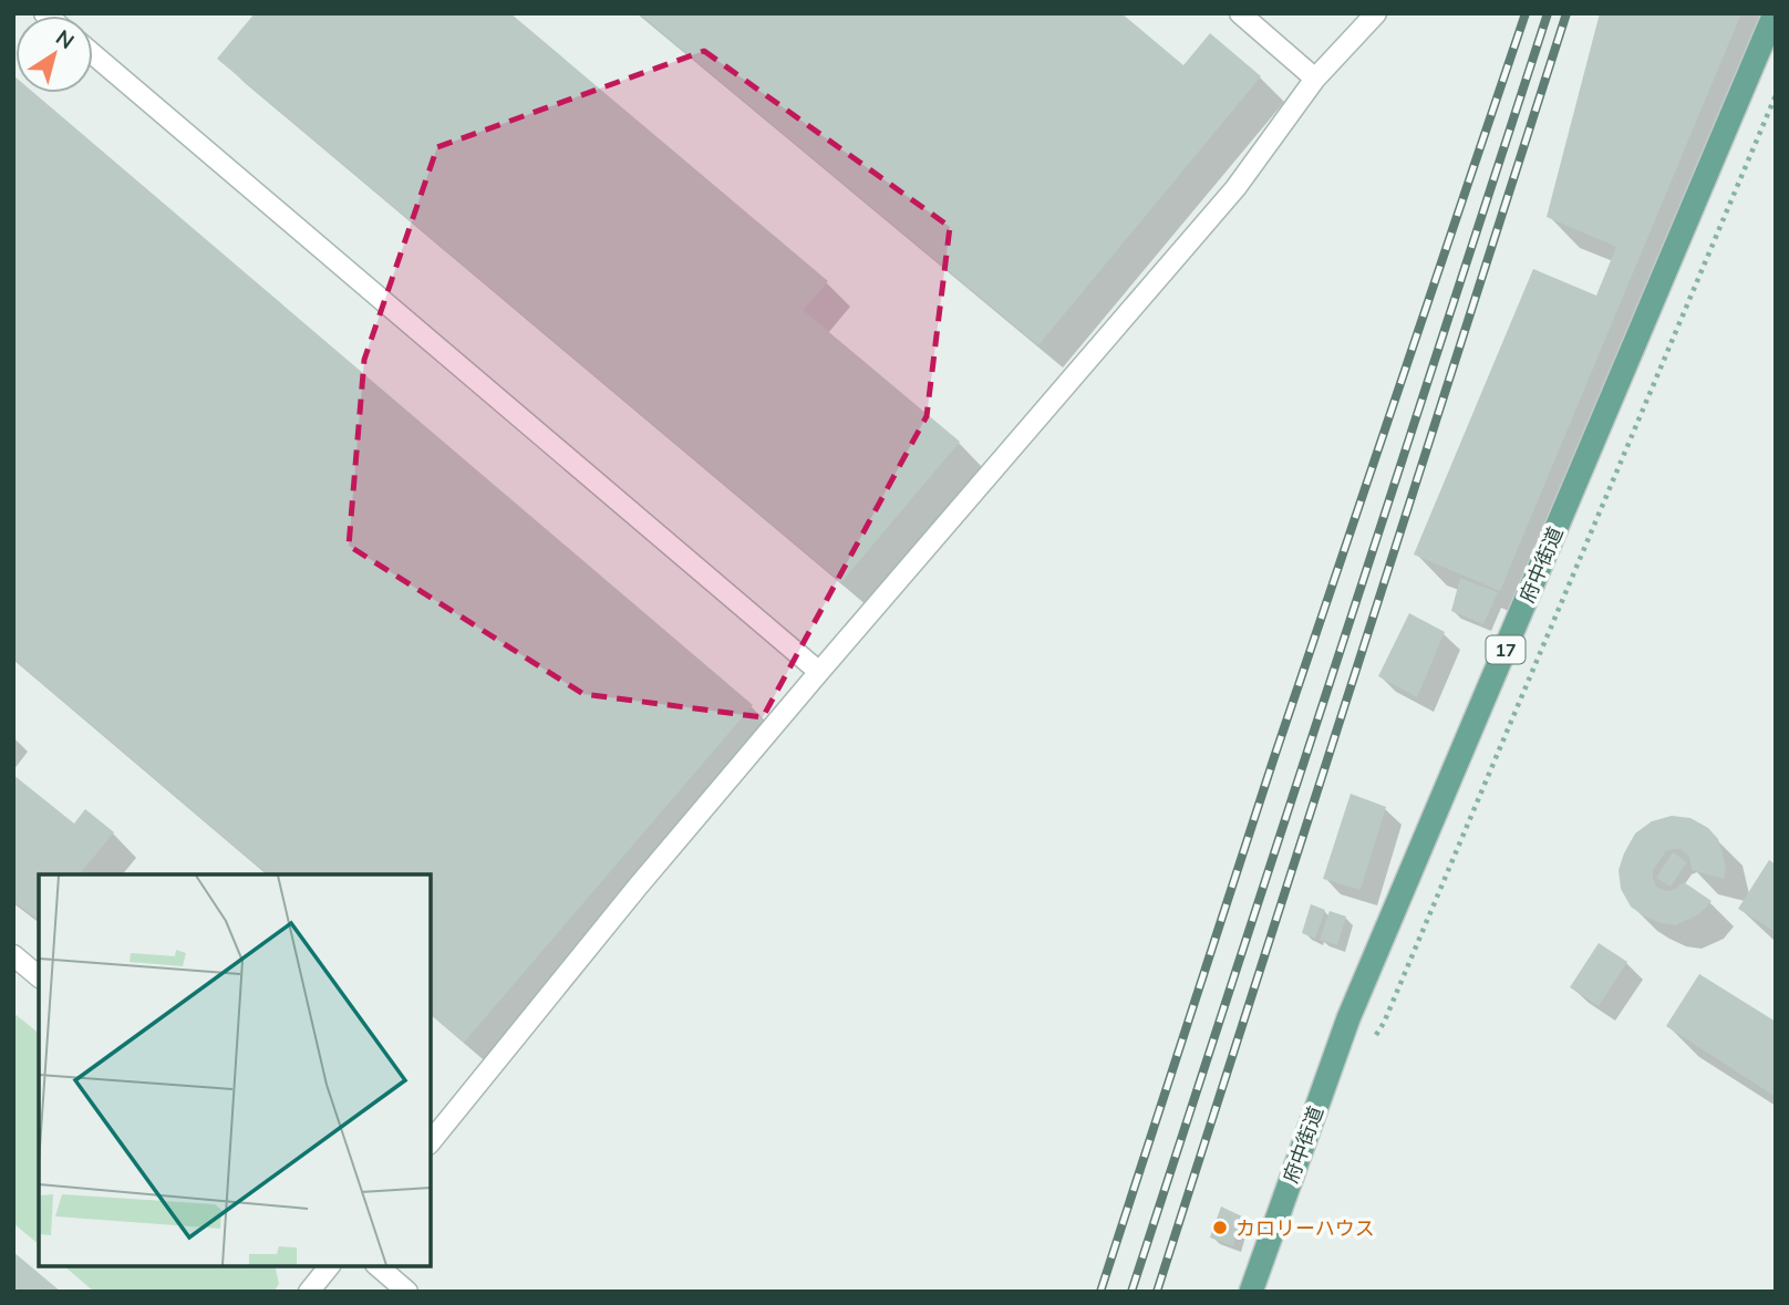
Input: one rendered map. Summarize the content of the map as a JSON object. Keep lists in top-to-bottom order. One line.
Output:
{"streets":{"main road":["府中街道","17"]},"places":["カロリーハウス"],"north":"top right"}
